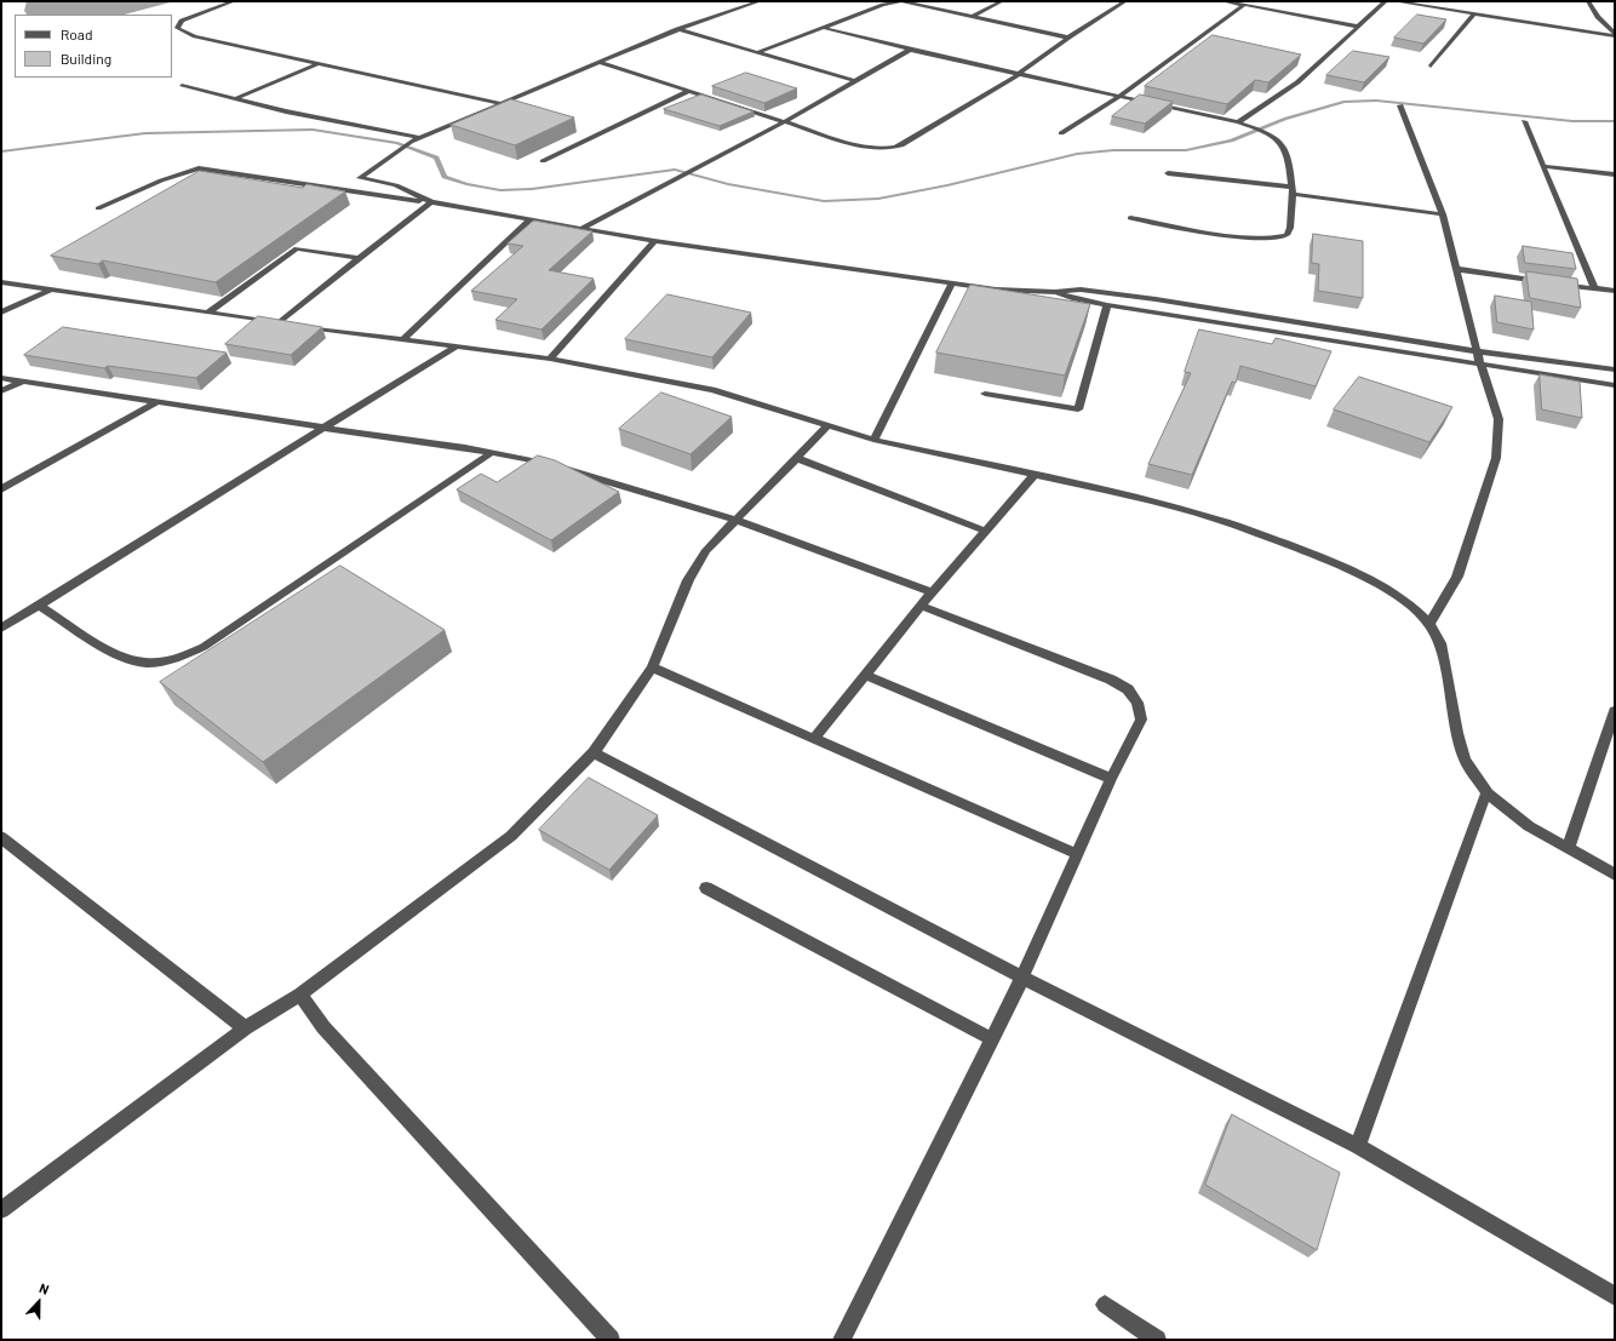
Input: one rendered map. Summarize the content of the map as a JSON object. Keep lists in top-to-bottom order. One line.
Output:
{"legend":["Road","Building"],"north":"top"}
